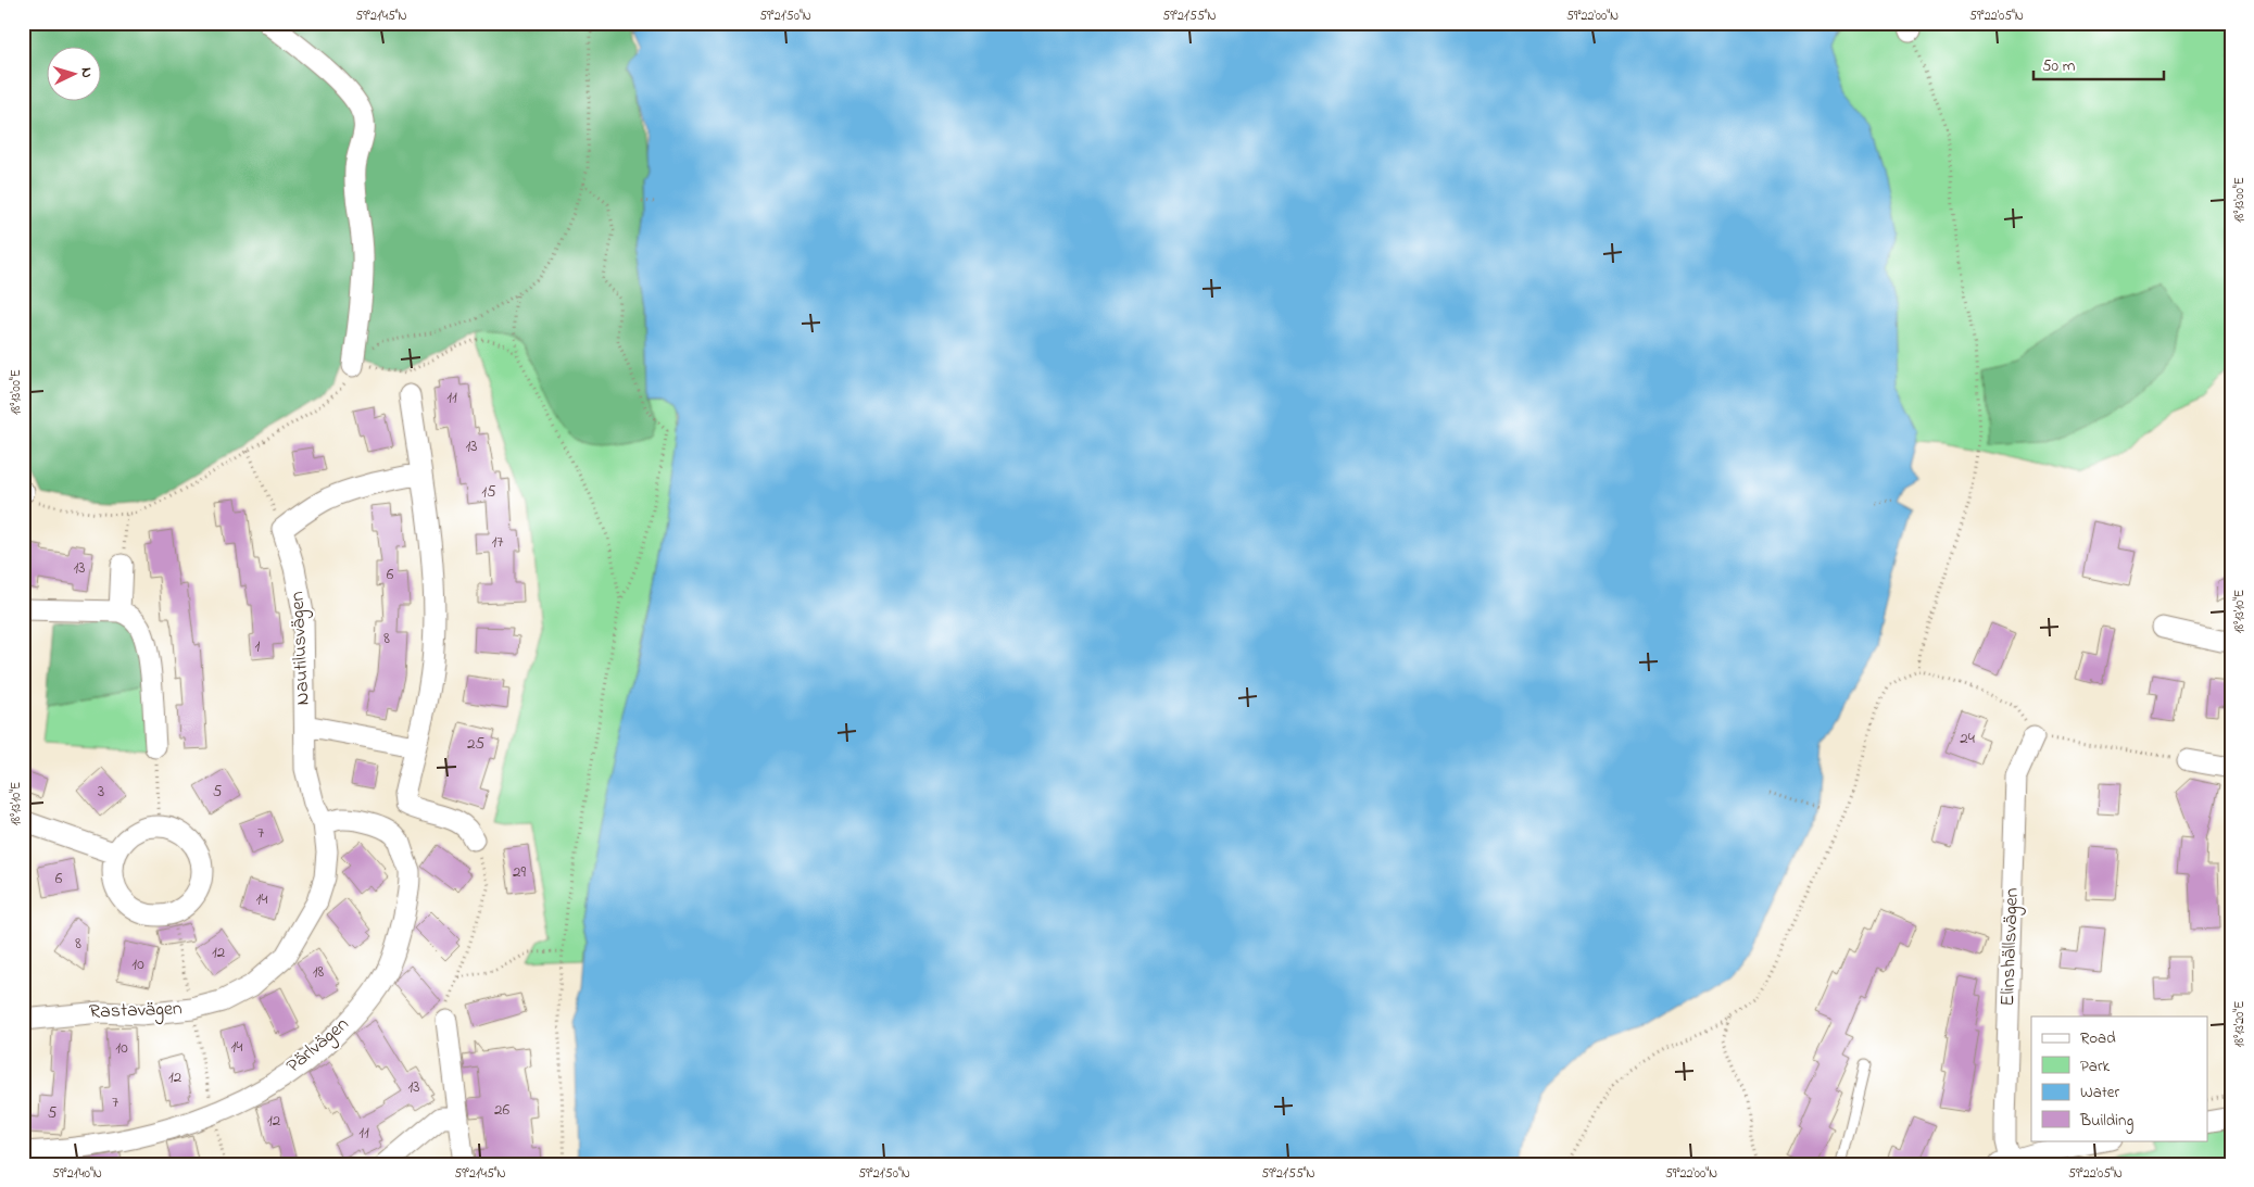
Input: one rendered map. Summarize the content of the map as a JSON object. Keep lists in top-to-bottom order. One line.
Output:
{"streets":{"street":["Nautilusvägen","Elinshällsvägen","Rastavägen","Pärlvägen"]},"crossings":[["Nautilusvägen","Rastavägen"],["Nautilusvägen","Pärlvägen"],["Rastavägen","Pärlvägen"]],"house_numbers":["11","13","15","17","13","6","8","1","24","25","3","5","7","29","6","14","8","12","10","18","14","10","12","13","7","26","5","12","11"],"legend":["Road","Park","Water","Building"],"scale_bar":"50 m","north":"right","coordinates":["59°21'45\"N","59°21'50\"N","59°21'55\"N","59°22'00\"N","59°22'05\"N","18°13'00\"E","18°13'10\"E","18°13'20\"E","59°21'40\"N"]}
